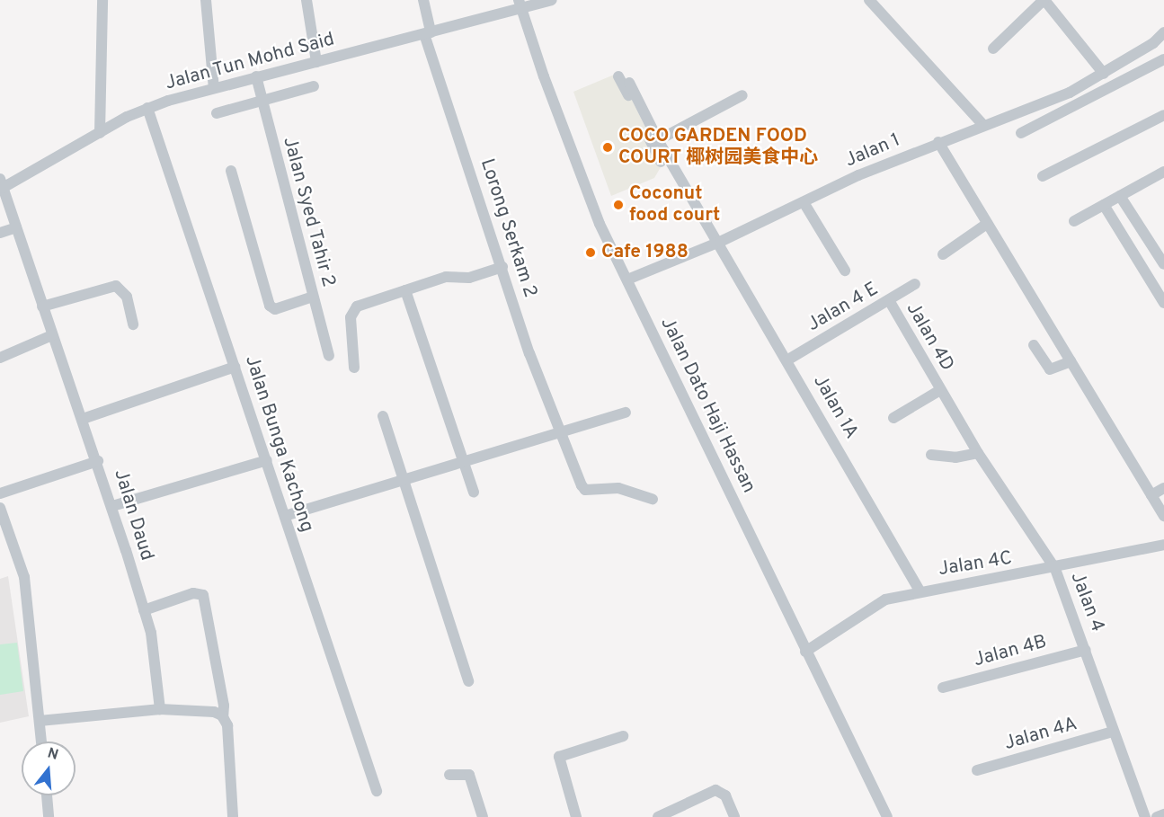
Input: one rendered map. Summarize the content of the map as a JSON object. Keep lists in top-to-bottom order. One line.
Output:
{"streets":{"street":["Jalan Tun Mohd Said","Jalan 1","Jalan Syed Tahir 2","Lorong Serkam 2","Jalan 4 E","Jalan 4D","Jalan Dato Haji Hassan","Jalan 1A","Jalan Bunga Kachong","Jalan Daud","Jalan 4C","Jalan 4","Jalan 4B","Jalan 4A"]},"crossings":[["Jalan Tun Mohd Said","Jalan Syed Tahir 2"],["Jalan Tun Mohd Said","Lorong Serkam 2"],["Jalan Tun Mohd Said","Jalan Dato Haji Hassan"],["Jalan Tun Mohd Said","Jalan Bunga Kachong"],["Jalan Tun Mohd Said","Jalan Daud"],["Jalan 1","Jalan Dato Haji Hassan"],["Jalan 1","Jalan 1A"],["Jalan 4 E","Jalan 4D"],["Jalan 4 E","Jalan 1A"],["Jalan 4D","Jalan 4"],["Jalan Dato Haji Hassan","Jalan 4C"],["Jalan 1A","Jalan 4C"],["Jalan 4C","Jalan 4"],["Jalan 4","Jalan 4B"],["Jalan 4","Jalan 4A"]],"places":["COCO GARDEN FOOD COURT 椰树园美食中心","Coconut food court","Cafe 1988"],"north":"top"}
